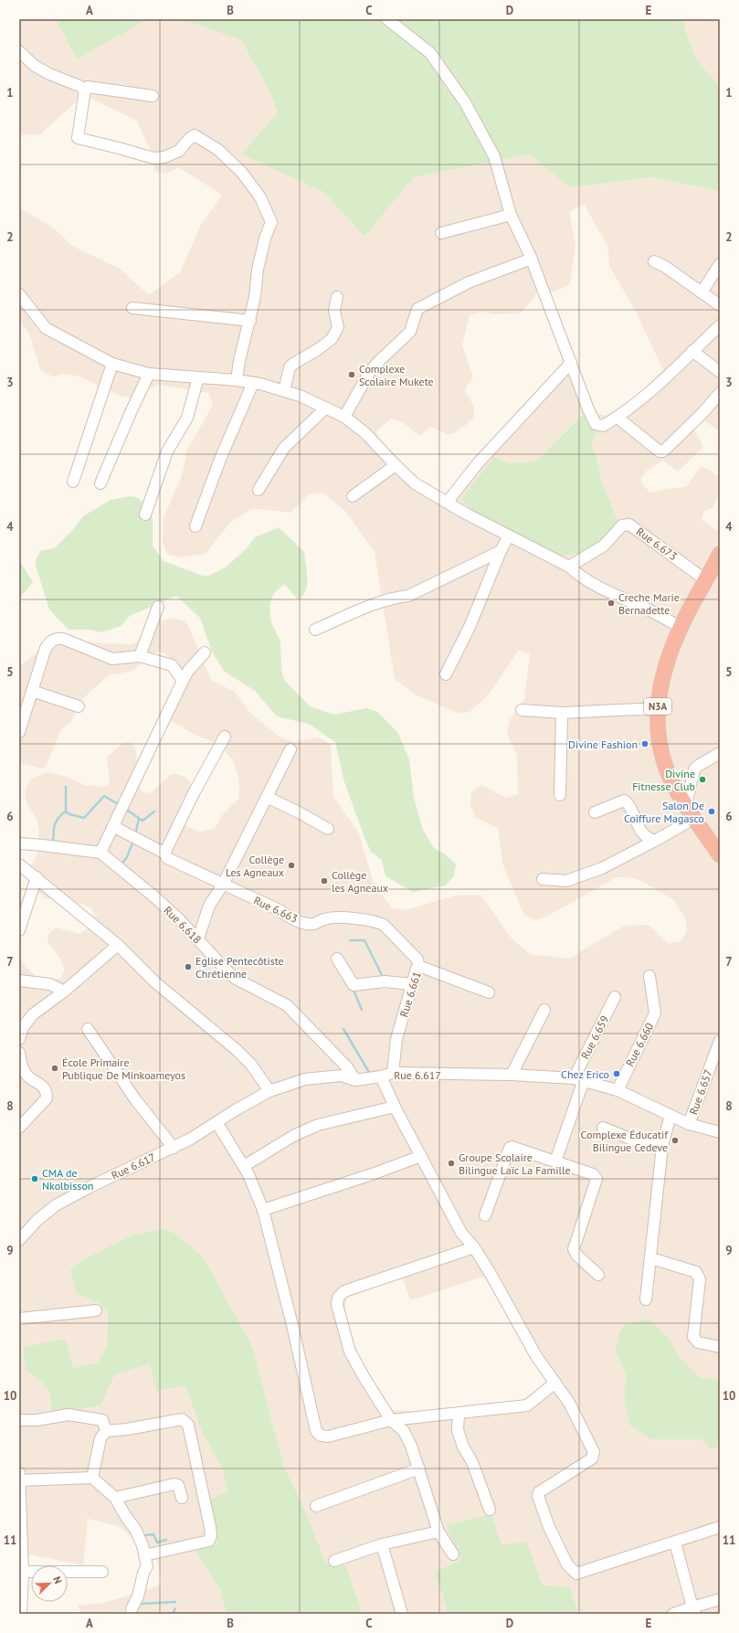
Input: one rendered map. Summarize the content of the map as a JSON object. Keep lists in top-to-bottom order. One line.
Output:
{"streets":{"highway":["N3A"],"street":["Rue 6.673","Rue 6.663","Rue 6.618","Rue 6.661","Rue 6.659","Rue 6.660","Rue 6.617","Rue 6.657"]},"crossings":[["Rue 6.673","N3A"],["Rue 6.663","Rue 6.661"],["Rue 6.618","Rue 6.617"],["Rue 6.661","Rue 6.617"],["Rue 6.659","Rue 6.617"],["Rue 6.660","Rue 6.617"],["Rue 6.617","Rue 6.657"]],"places":["Complexe Scolaire Mukete","Creche Marie Bernadette","Divine Fashion","Divine Fitnesse Club","Salon De Coiffure Magasco","Collège Les Agneaux","Collège les Agneaux","Eglise Pentecôtiste Chrétienne","École Primaire Publique De Minkoameyos","Chez Erico","Complexe Éducatif Bilingue Cedeve","Groupe Scolaire Bilingue Laïc La Famille","CMA de Nkolbisson"],"north":"top right","grid":{"columns":["A","B","C","D","E"],"rows":["1","2","3","4","5","6","7","8","9","10","11"]}}
